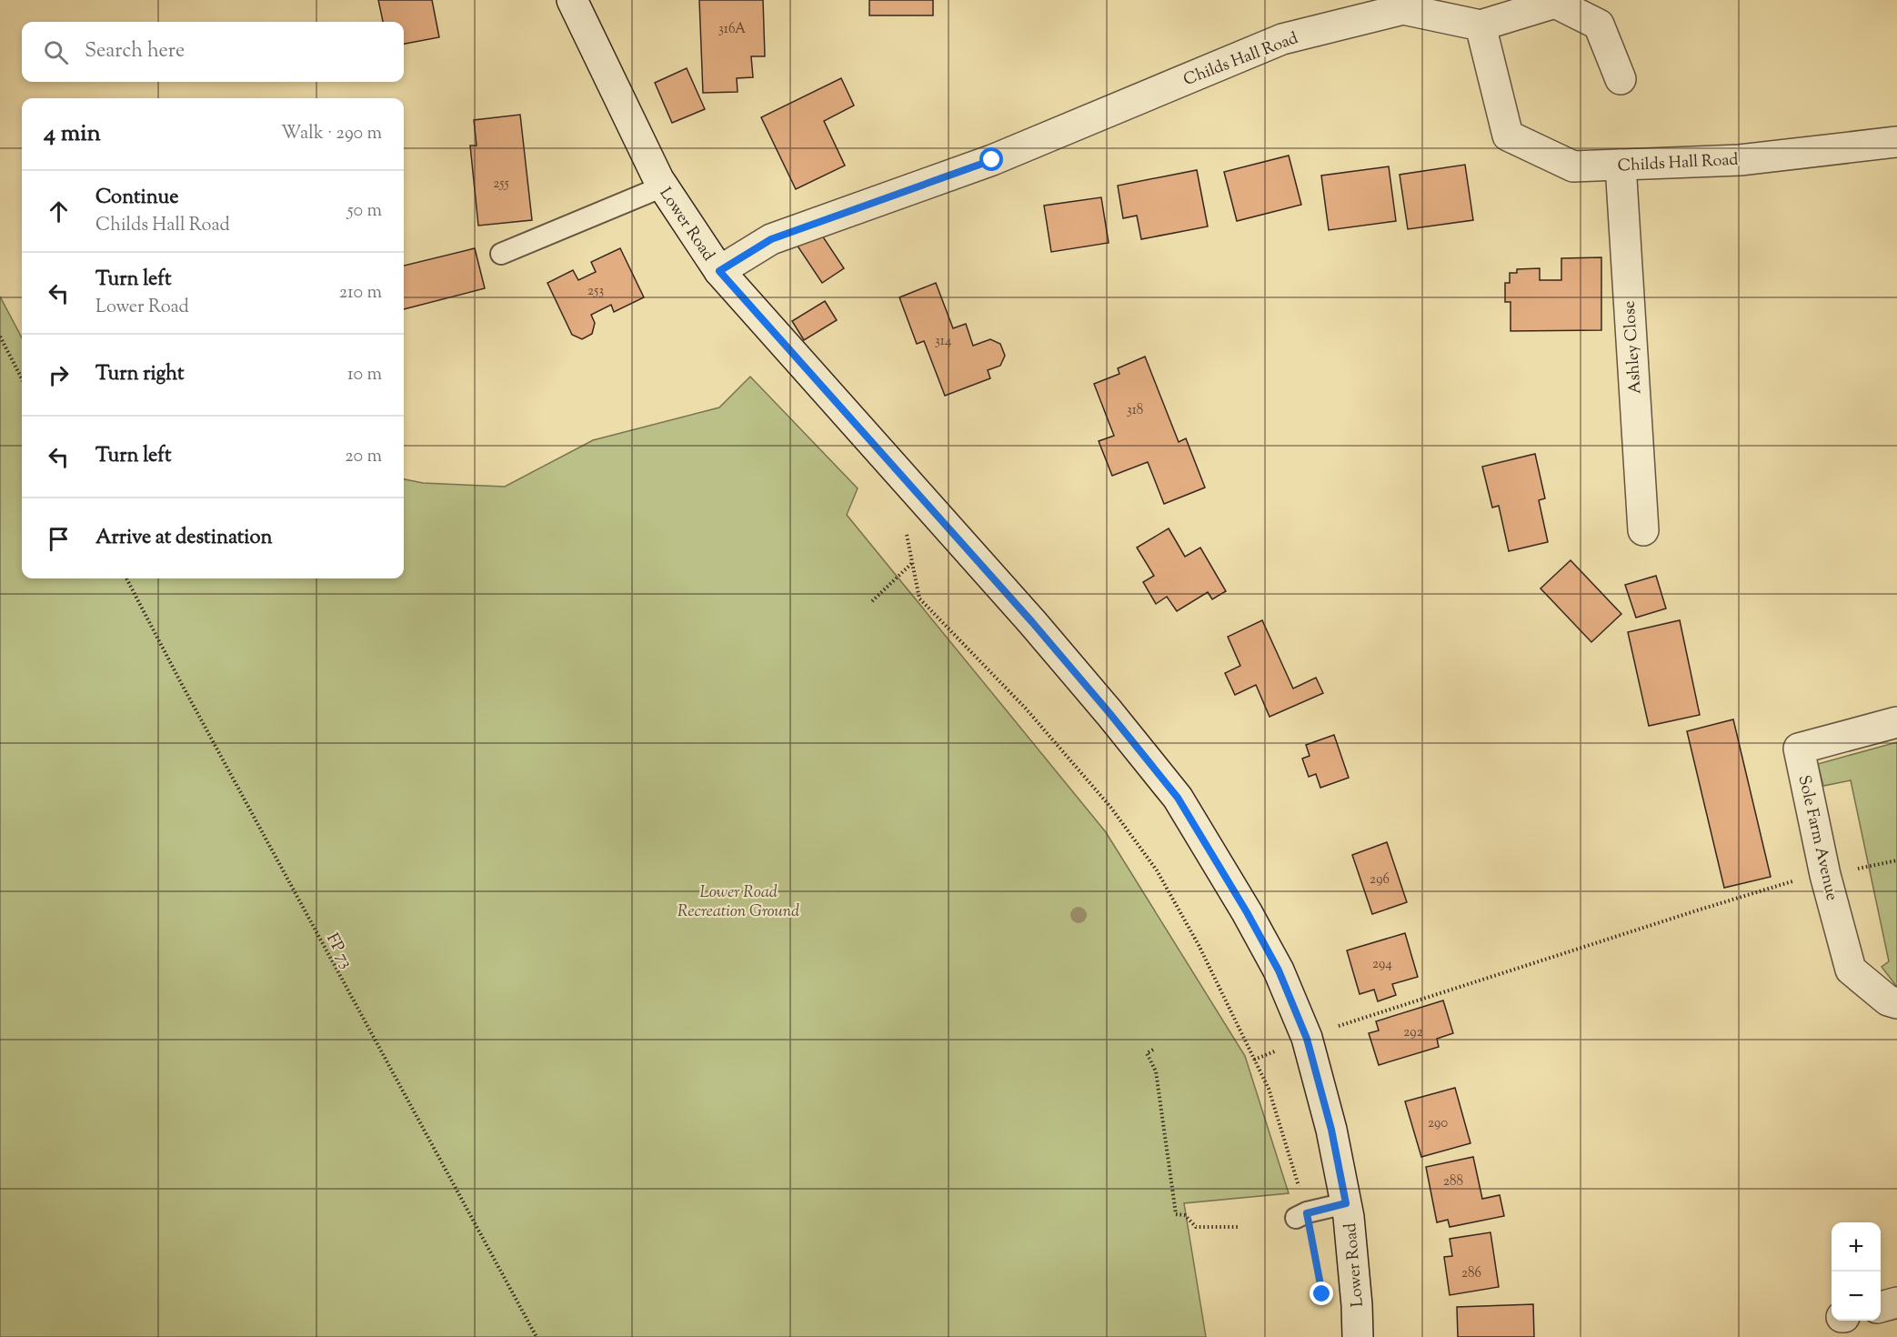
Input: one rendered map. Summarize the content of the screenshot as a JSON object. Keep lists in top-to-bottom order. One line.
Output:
{"streets":{"street":["Childs Hall Road","Lower Road","Ashley Close","Sole Farm Avenue"],"path":["FP 73"]},"crossings":[["Childs Hall Road","Lower Road"],["Childs Hall Road","Ashley Close"]],"parks":["Lower Road Recreation Ground"],"house_numbers":["316A","255","253","314","318","296","294","292","290","288","286"],"page":{"search":"Search here","heading":["4 min","Walk · 290 m"],"list":[["Continue","Childs Hall Road","50 m"],["Turn left","Lower Road","210 m"],["Turn right","10 m"],["Turn left","20 m"],"Arrive at destination"],"map_buttons":["+","−"]}}
